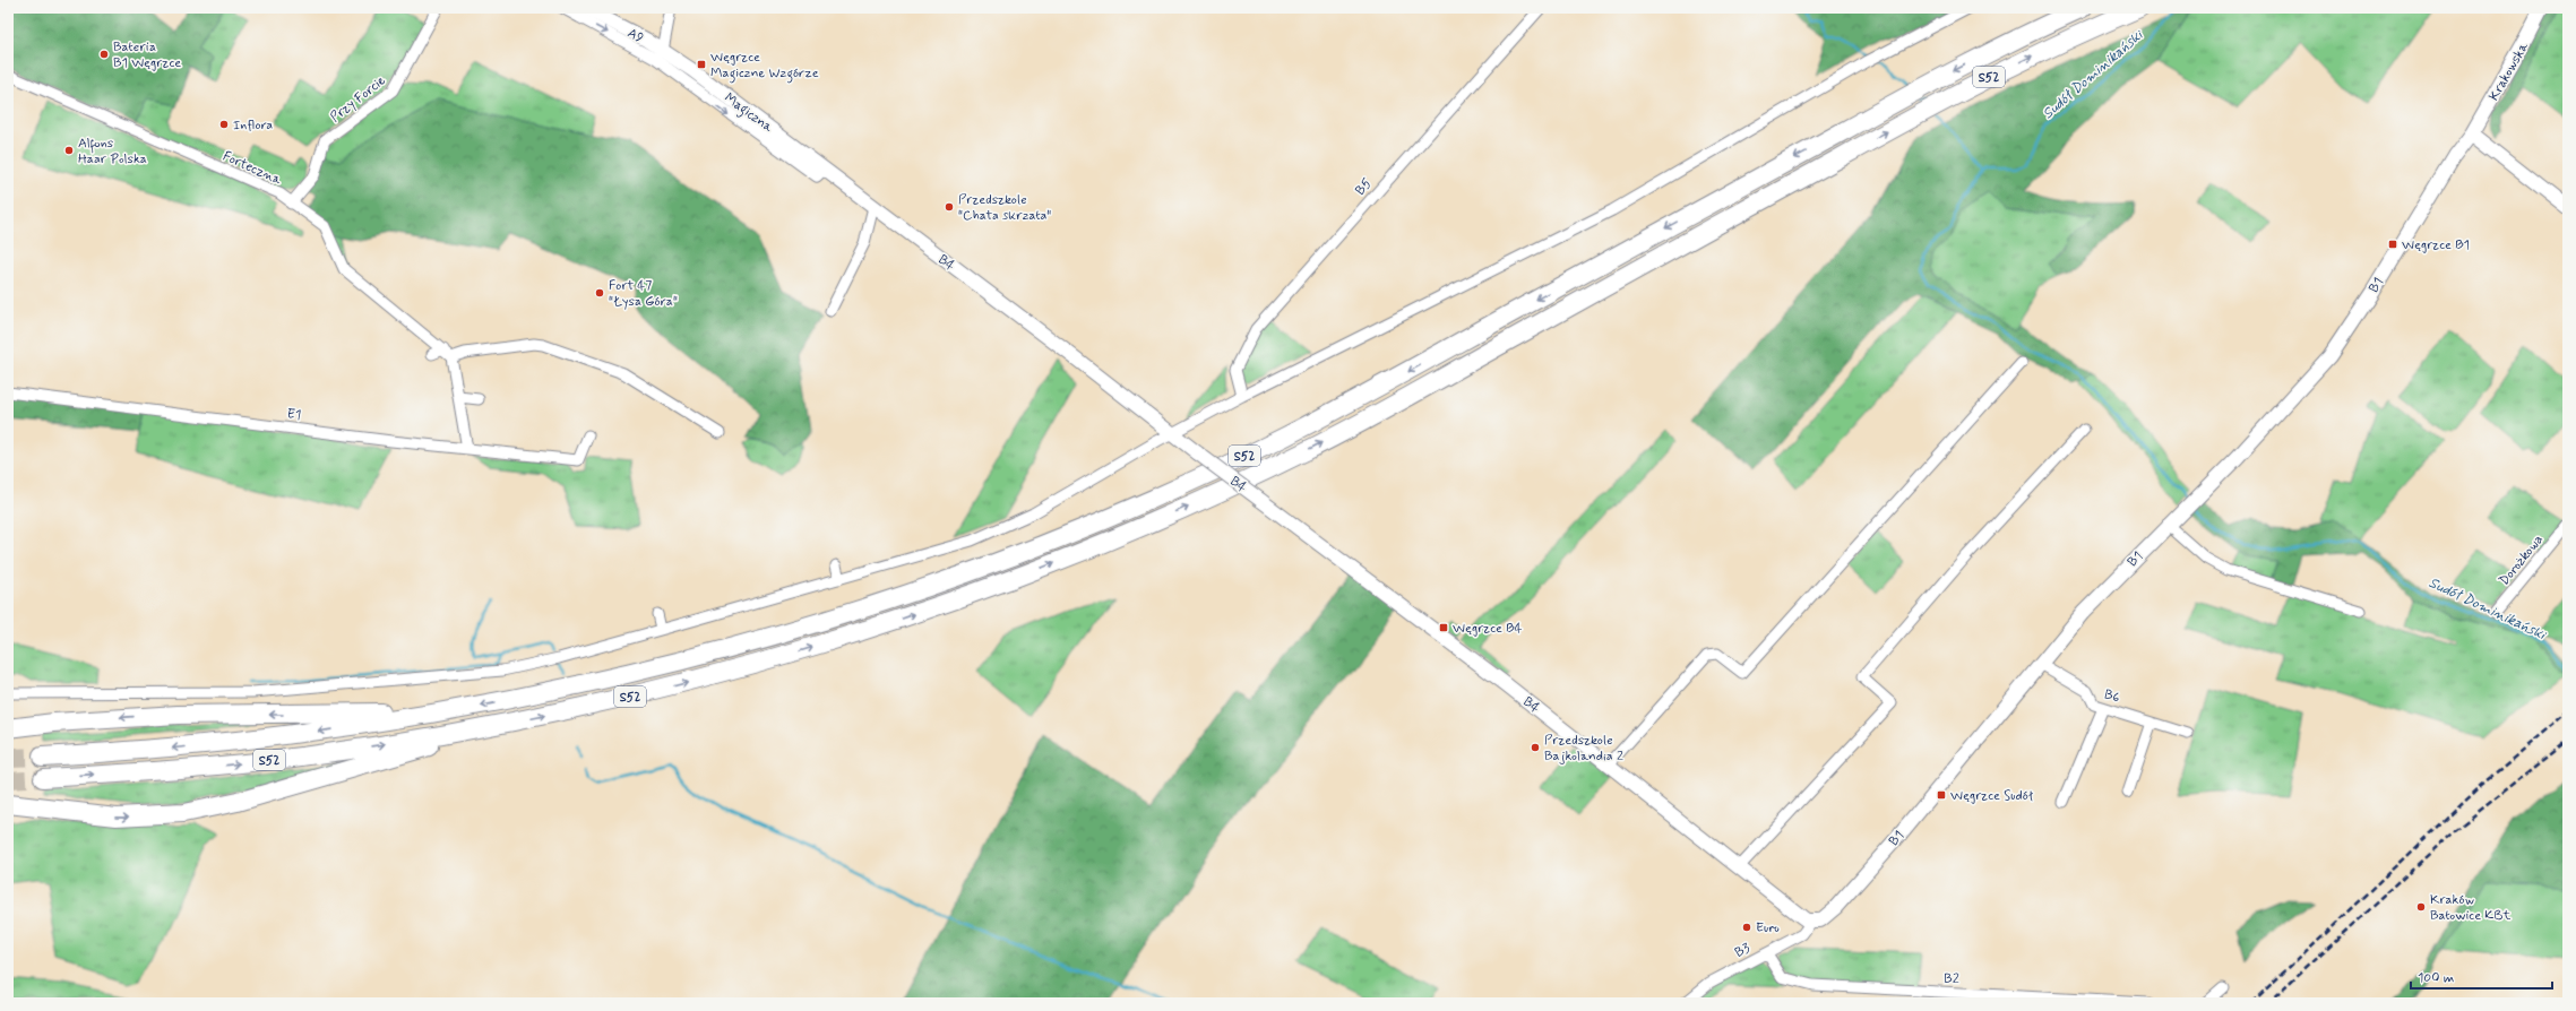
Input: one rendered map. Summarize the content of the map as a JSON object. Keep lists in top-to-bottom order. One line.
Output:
{"streets":{"highway":["S52"],"street":["A9","Krakowska","Przy Forcie","Magiczna","Forteczna","B5","B4","B1","E1","Dorożkowa","B6","B3","B2"]},"crossings":[["A9","B4"],["Krakowska","B1"],["Przy Forcie","Forteczna"],["Magiczna","B4"],["B4","B1"],["B4","B3"],["B1","B6"],["B1","B3"],["B3","B2"]],"one_way":["Magiczna"],"water":["Sudół Dominikański"],"places":{"other":["Bateria B1 Węgrzce","Inflora","Alfons Haar Polska","Przedszkole \"Chata skrzata\"","Fort 47 \"Łysa Góra\"","Przedszkole Bajkolandia 2","Kraków Batowice KBt","Euro"],"transit":["Węgrzce Magiczne Wzgórze","Węgrzce B1","Węgrzce B4","Węgrzce Sudół"]},"scale_bar":"100 m"}
